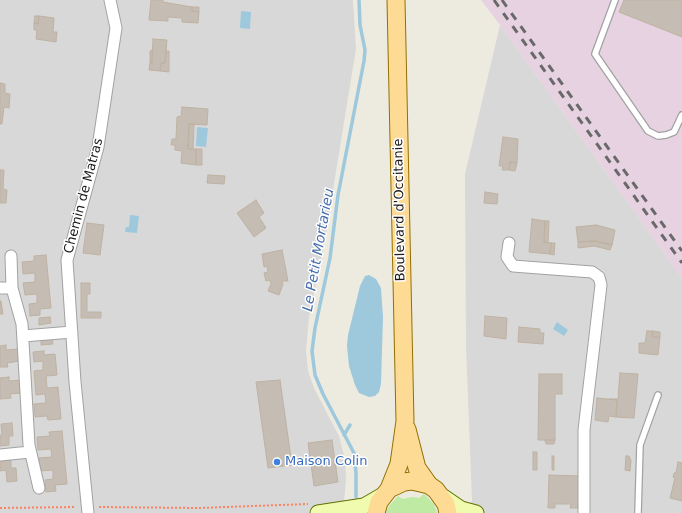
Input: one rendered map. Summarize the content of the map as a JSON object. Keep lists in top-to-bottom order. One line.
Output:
{"streets":{"main road":["Boulevard d'Occitanie"],"street":["Chemin de Matras"]},"water":["Le Petit Mortarieu"],"places":["Maison Colin"]}
